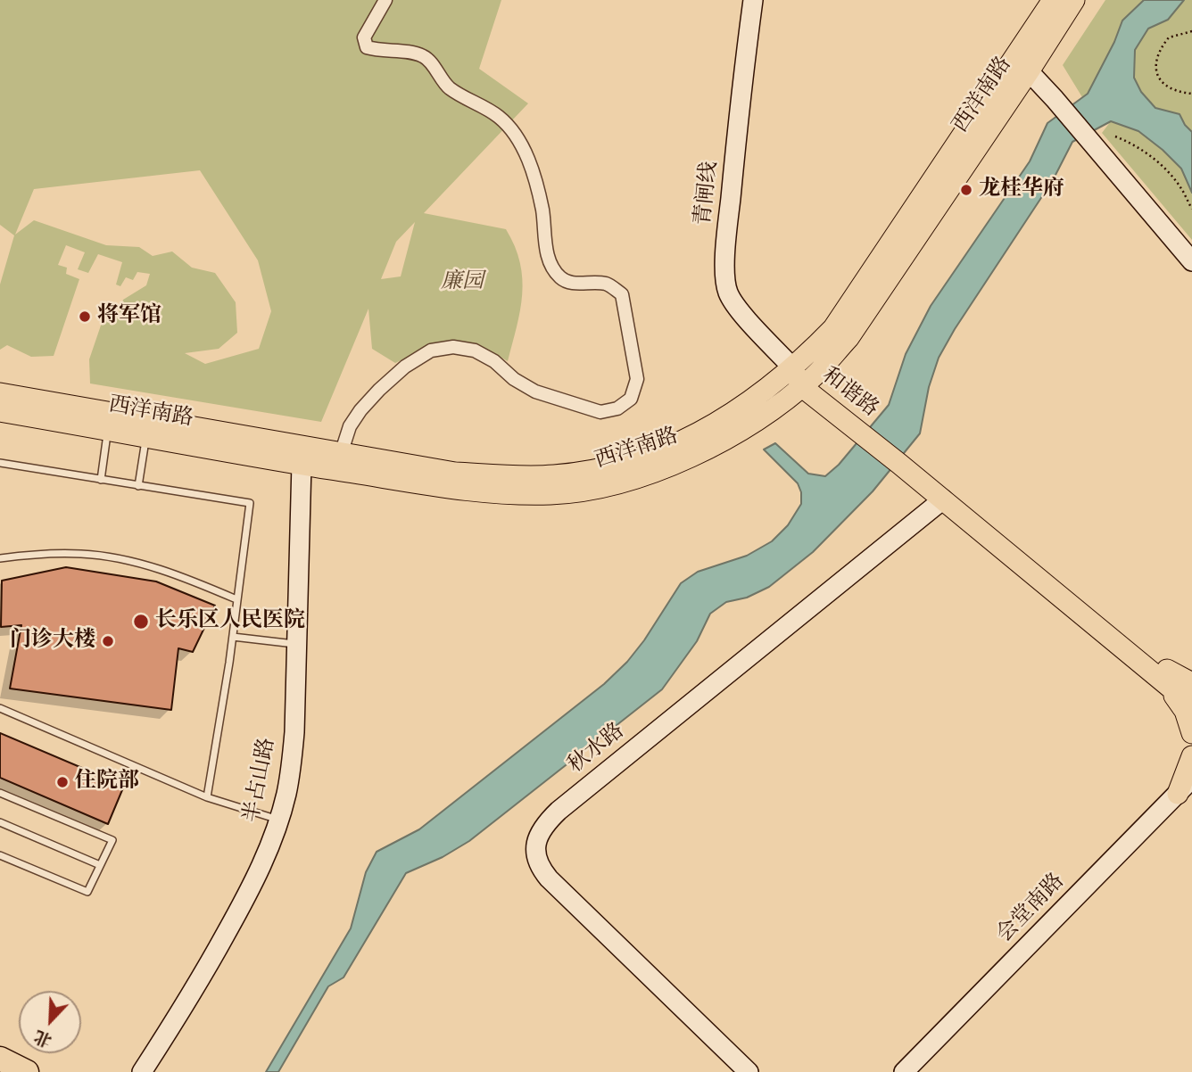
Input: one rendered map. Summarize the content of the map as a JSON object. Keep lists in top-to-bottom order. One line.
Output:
{"streets":{"main road":["西洋南路","和谐路"],"street":["青闸线","秋水路","半占山路","会堂南路"]},"crossings":[["西洋南路","青闸线"],["西洋南路","和谐路"],["西洋南路","半占山路"],["青闸线","和谐路"],["和谐路","秋水路"]],"parks":["廉园"],"places":["龙桂华府","将军馆","长乐区人民医院","门诊大楼","住院部"],"north":"bottom left"}
